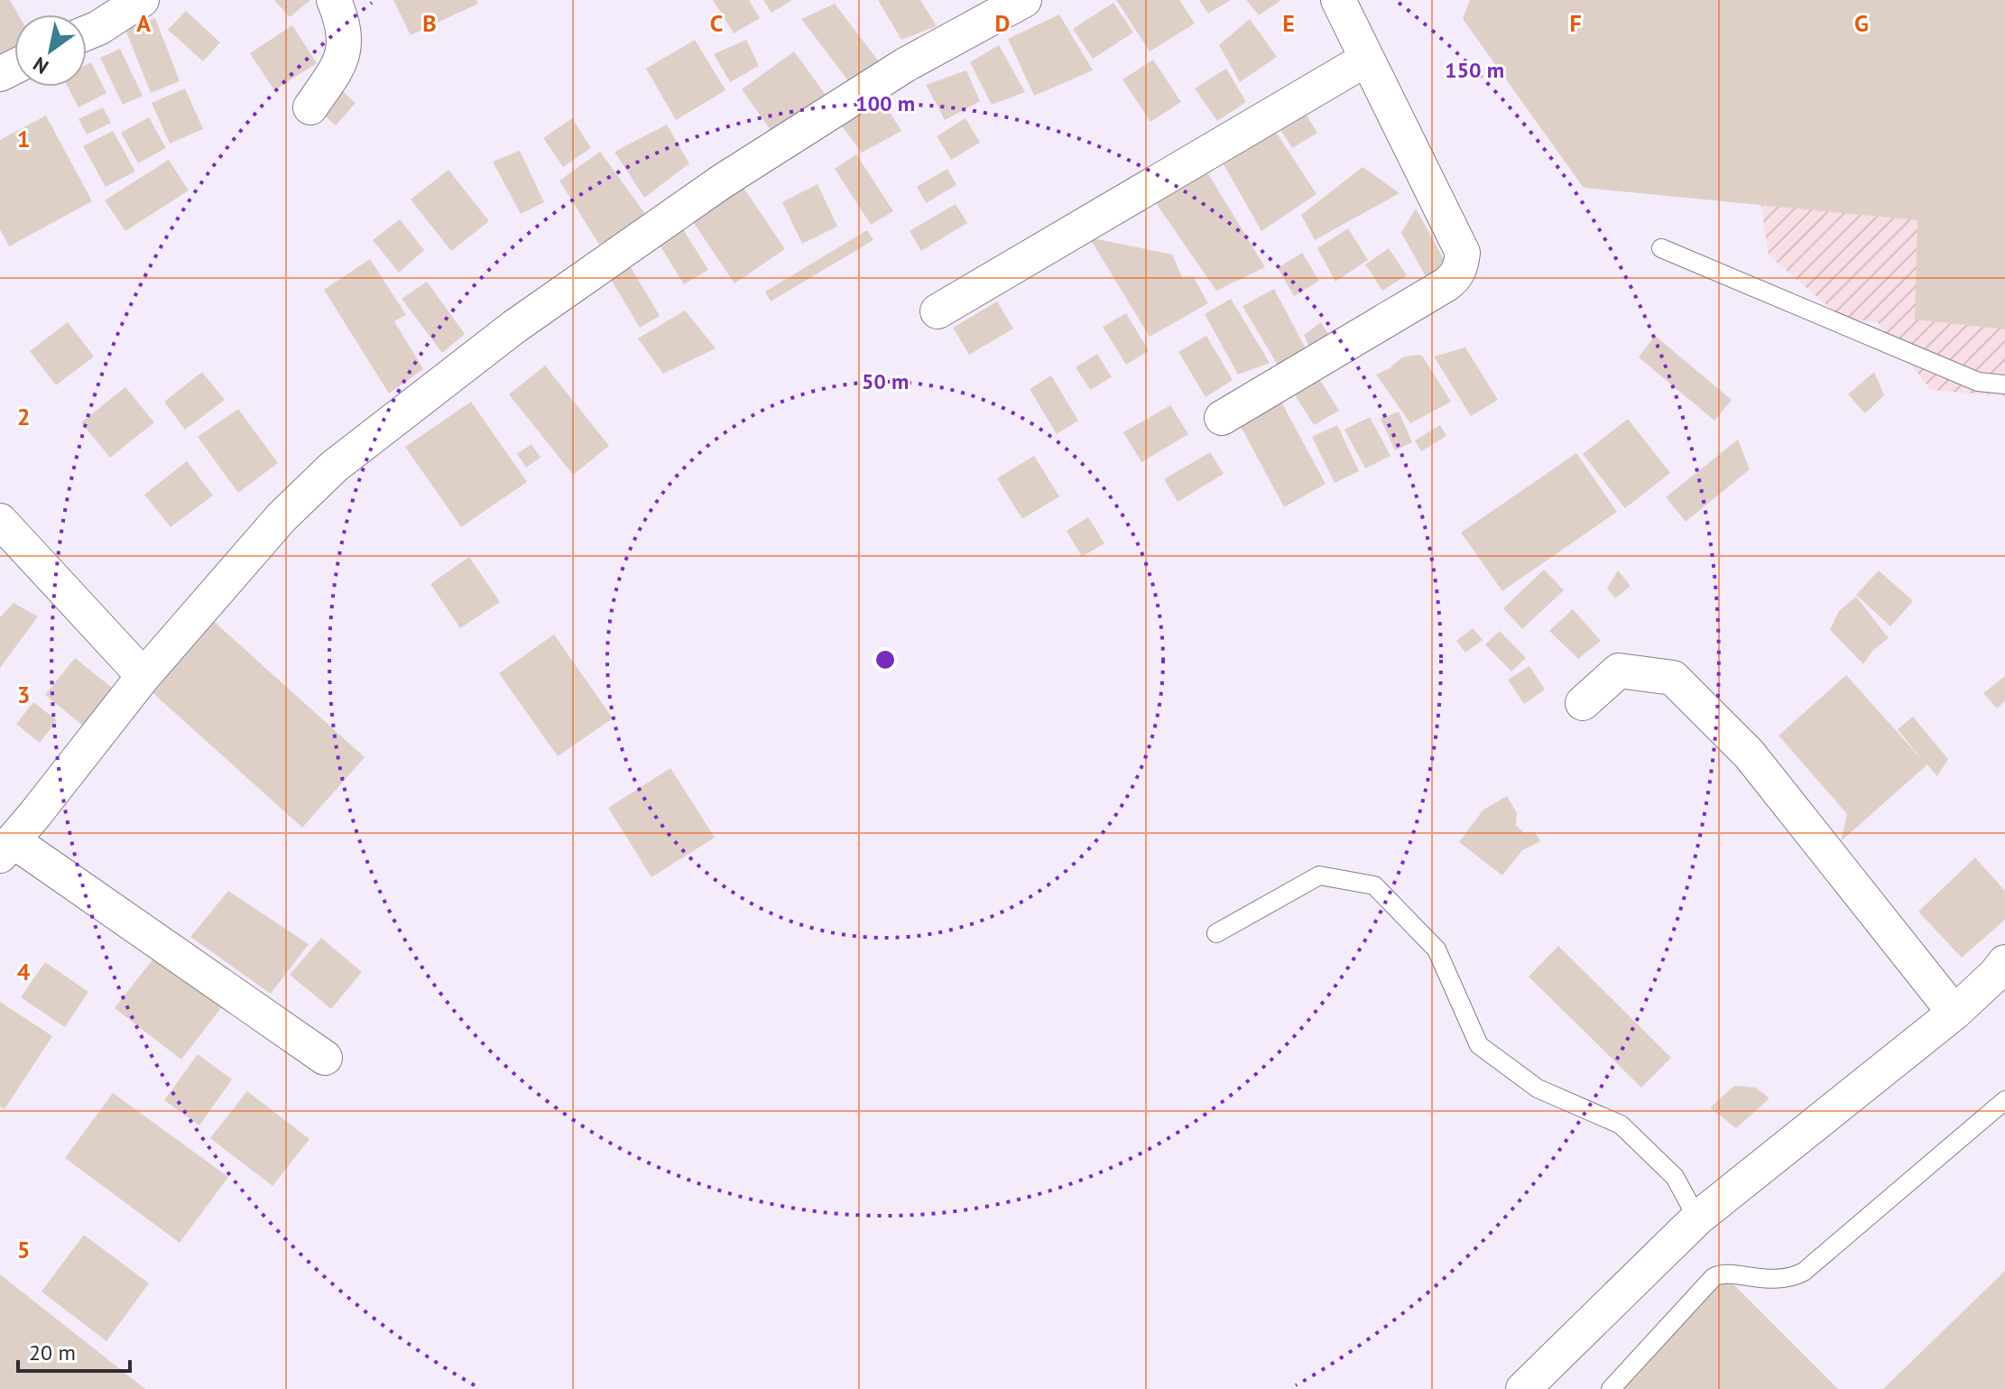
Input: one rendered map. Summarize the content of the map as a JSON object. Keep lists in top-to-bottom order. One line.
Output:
{"scale_bar":"20 m","north":"bottom left","grid":{"columns":["A","B","C","D","E","F","G"],"rows":["1","2","3","4","5"]},"rings":["150 m","100 m","50 m"]}
